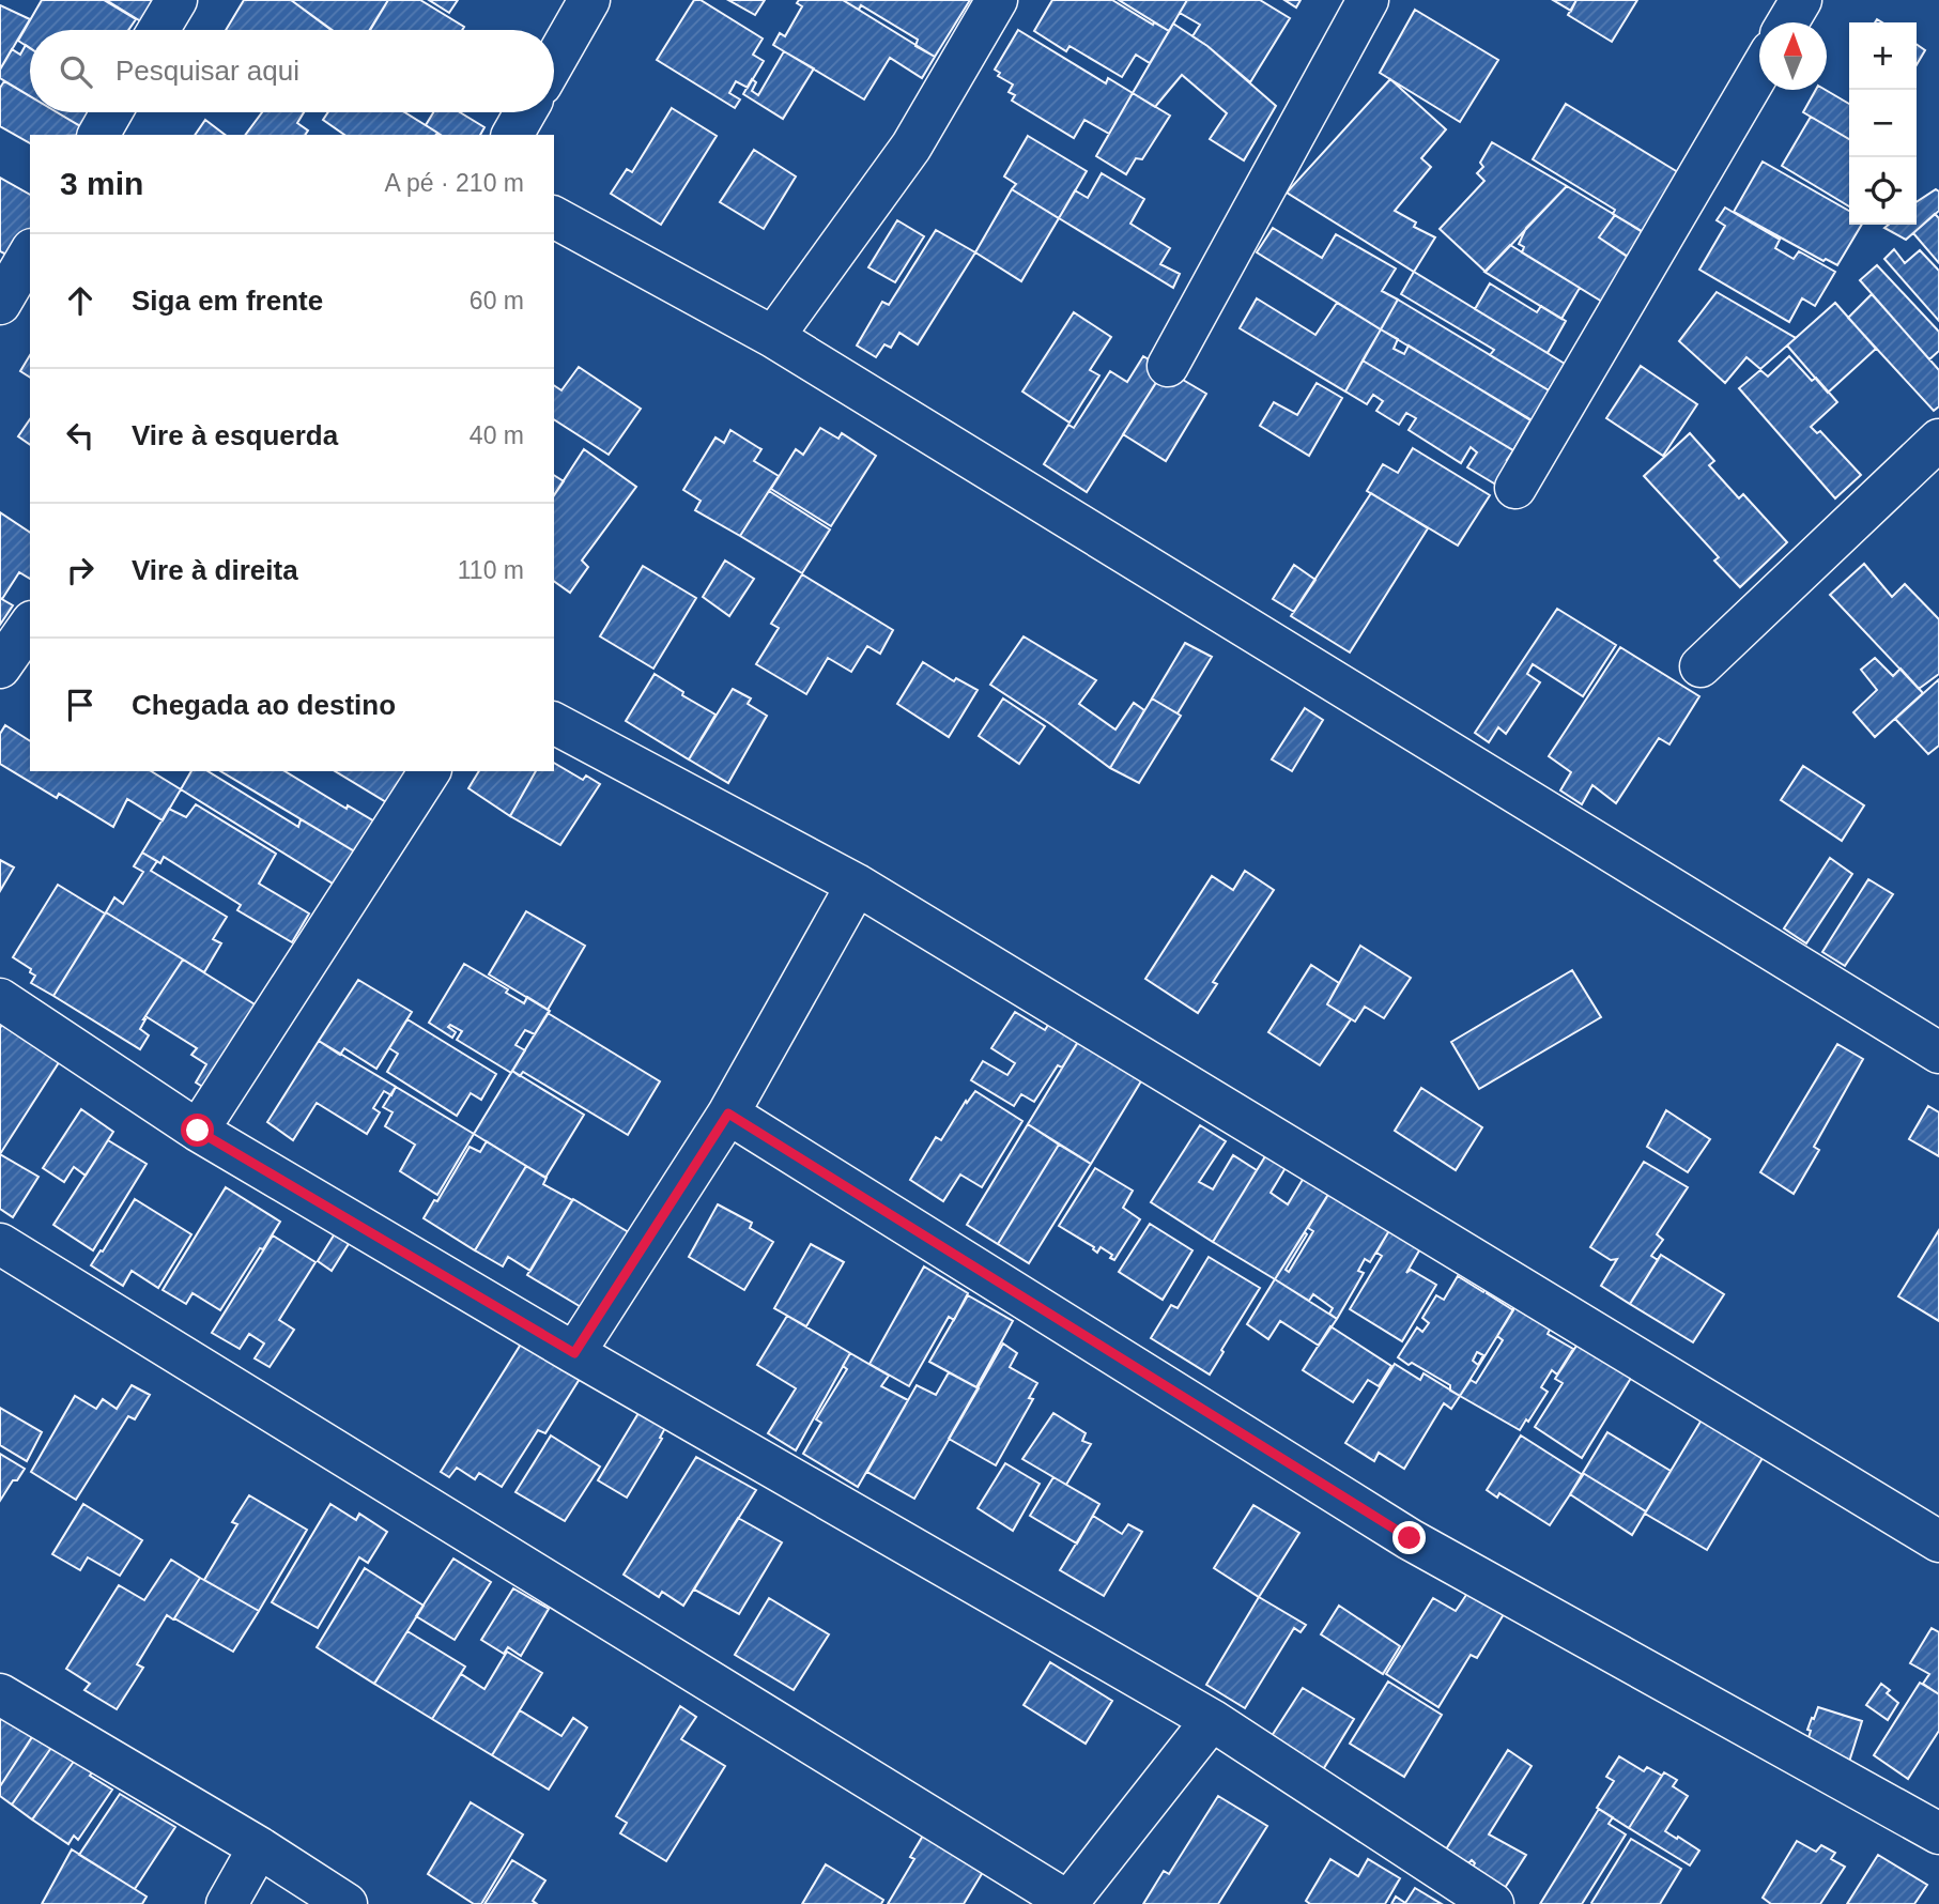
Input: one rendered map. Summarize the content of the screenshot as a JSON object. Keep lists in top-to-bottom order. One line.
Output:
{"north":"top","page":{"map_buttons":["+","−"],"search":"Pesquisar aqui","heading":["3 min","A pé · 210 m"],"list":[["Siga em frente","60 m"],["Vire à esquerda","40 m"],["Vire à direita","110 m"],"Chegada ao destino"]}}
